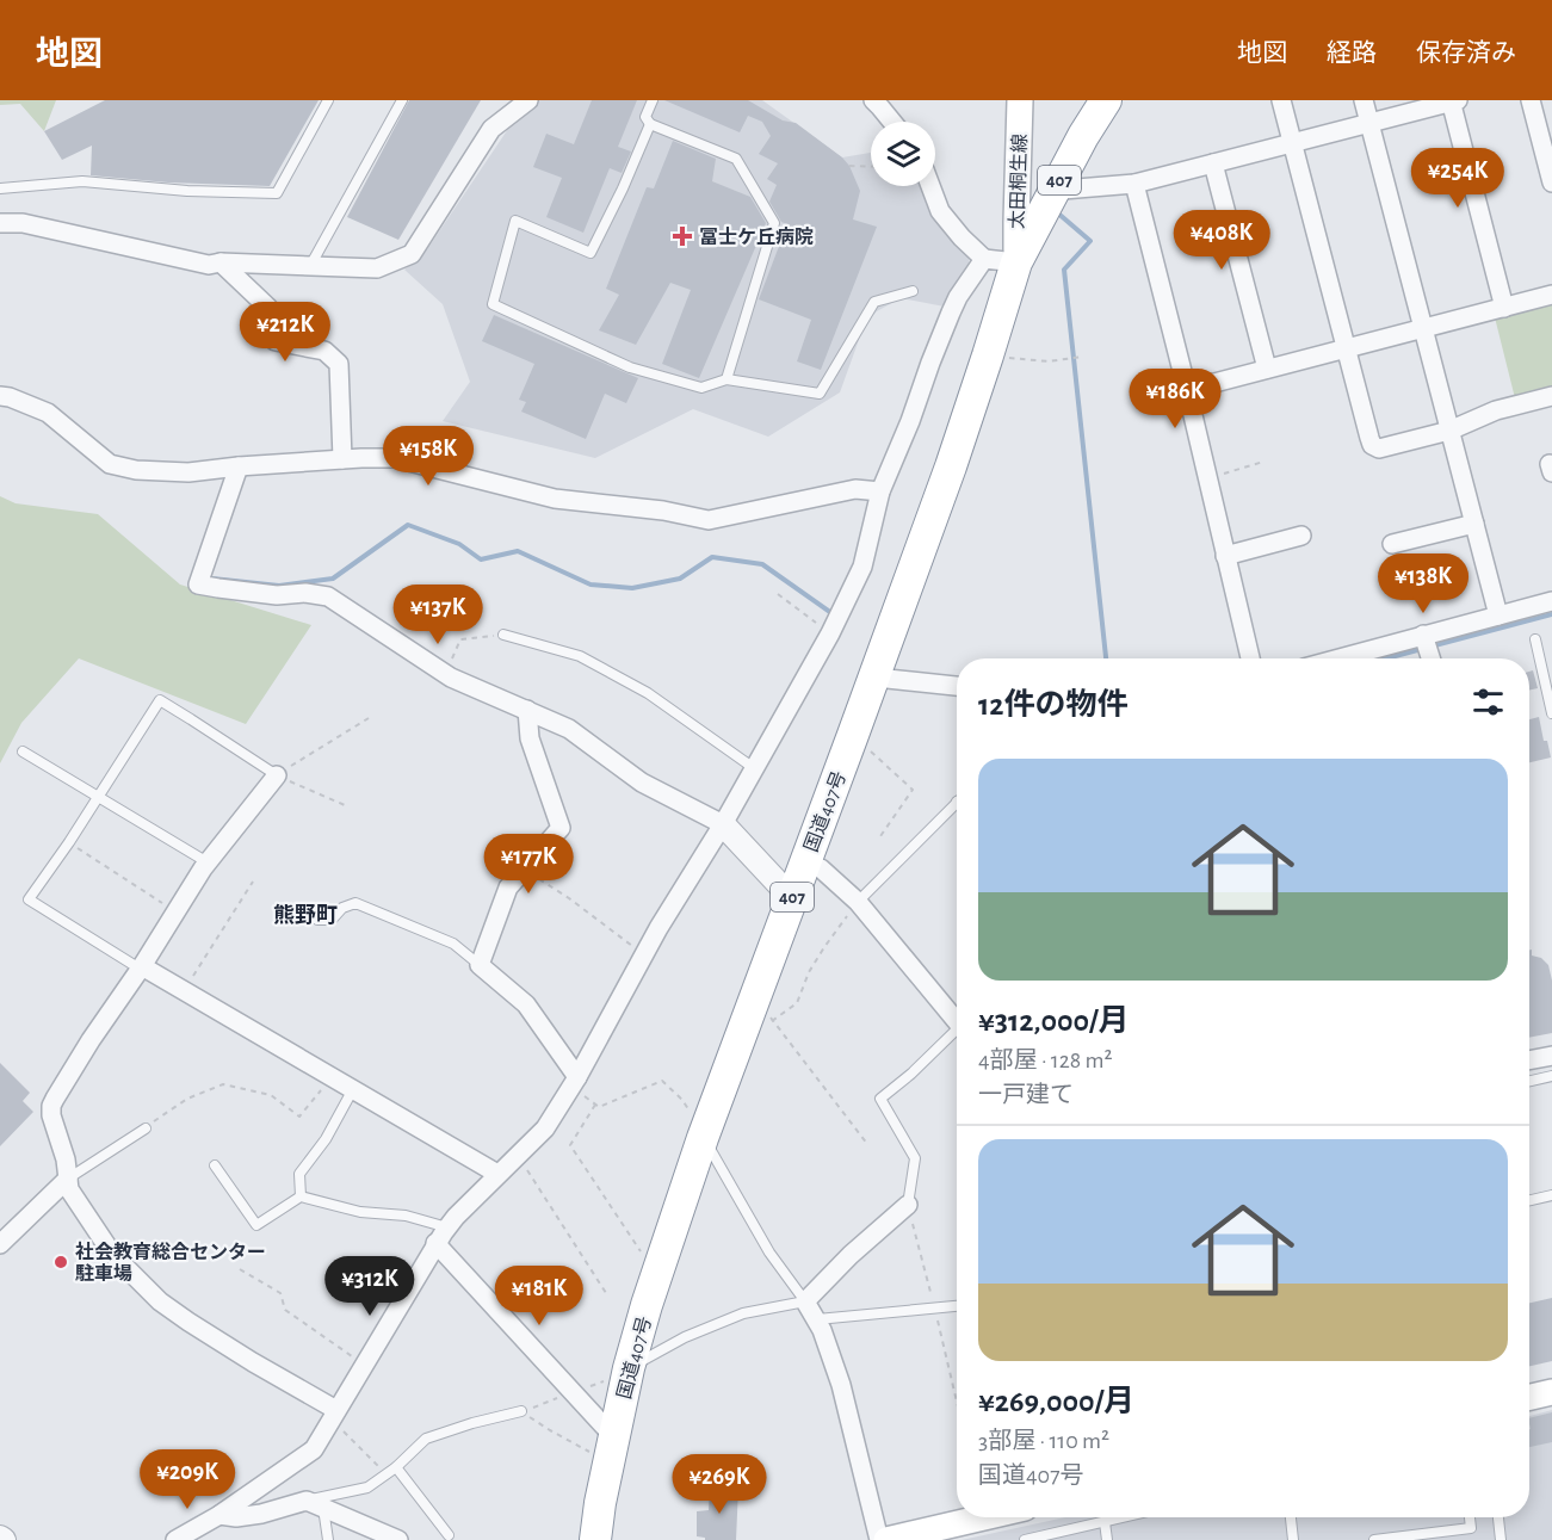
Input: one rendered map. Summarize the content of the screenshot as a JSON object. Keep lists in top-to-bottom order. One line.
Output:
{"streets":{"highway":["407","国道407号"],"main road":["太田桐生線"]},"crossings":[["太田桐生線","国道407号"]],"districts":["熊野町"],"places":{"health":["冨士ケ丘病院"],"other":["社会教育総合センター 駐車場"]},"page":{"header":"地図","nav":["地図","経路","保存済み"],"price":["¥254K","¥408K","¥212K","¥186K","¥158K","¥138K","¥137K","¥177K","¥312K","¥181K","¥209K","¥269K"],"heading":"12件の物件","list":[{"name":"¥312,000/月","note":"4部屋 · 128 m² · 一戸建て"},{"name":"¥269,000/月","note":"3部屋 · 110 m² · 国道407号"}]}}
